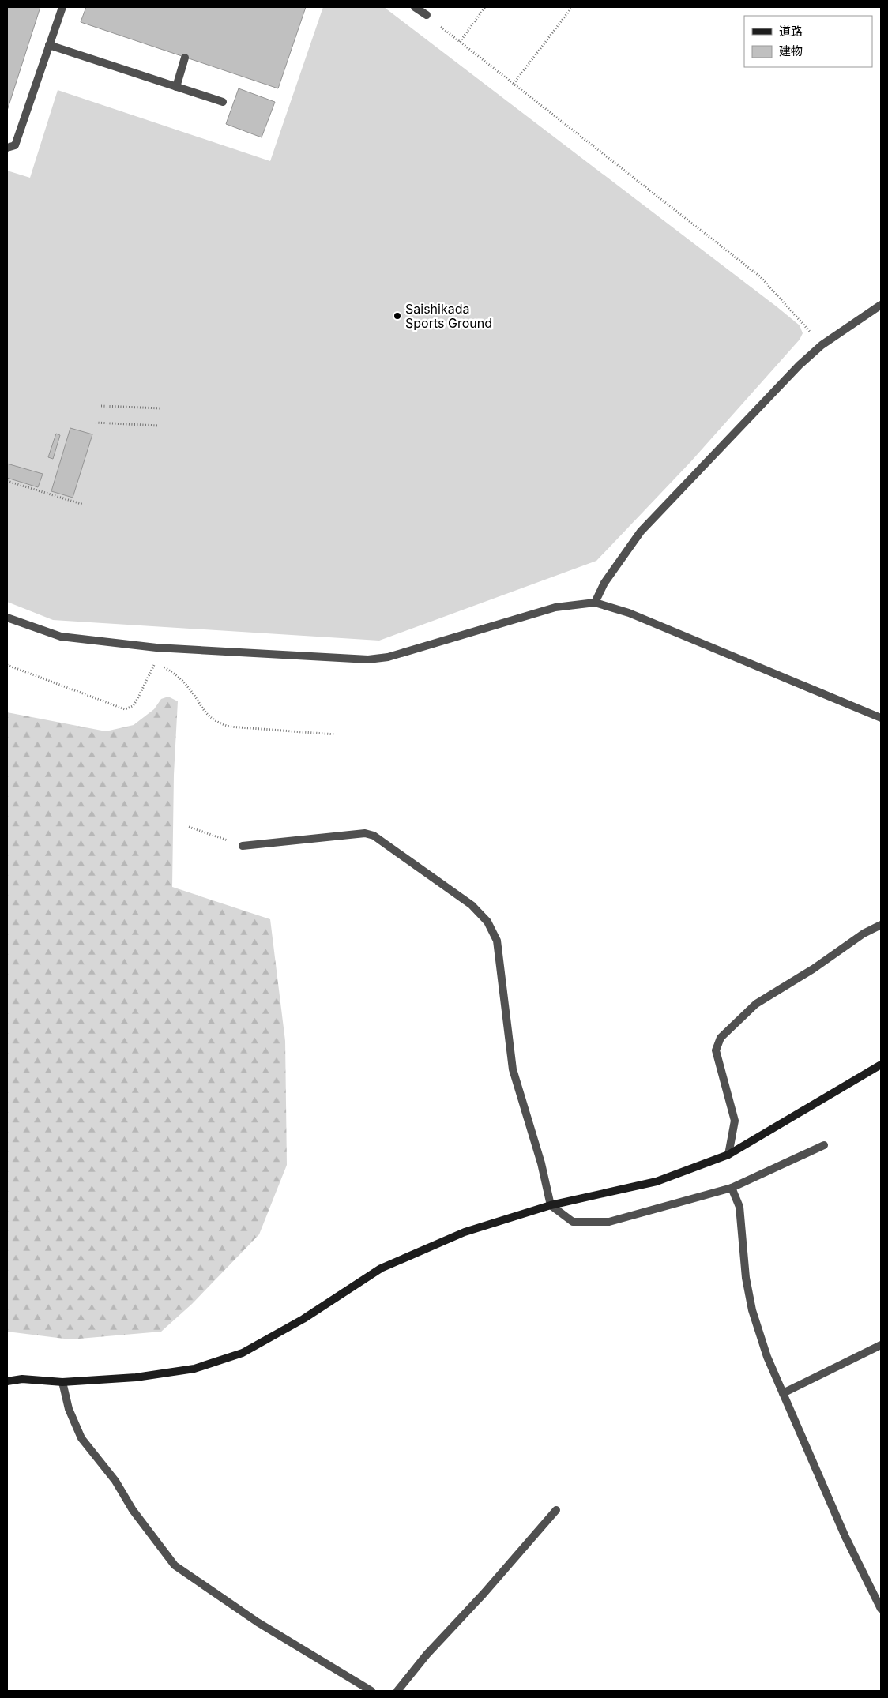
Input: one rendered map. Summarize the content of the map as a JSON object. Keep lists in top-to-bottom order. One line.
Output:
{"places":["Saishikada Sports Ground"],"legend":["道路","建物"]}
